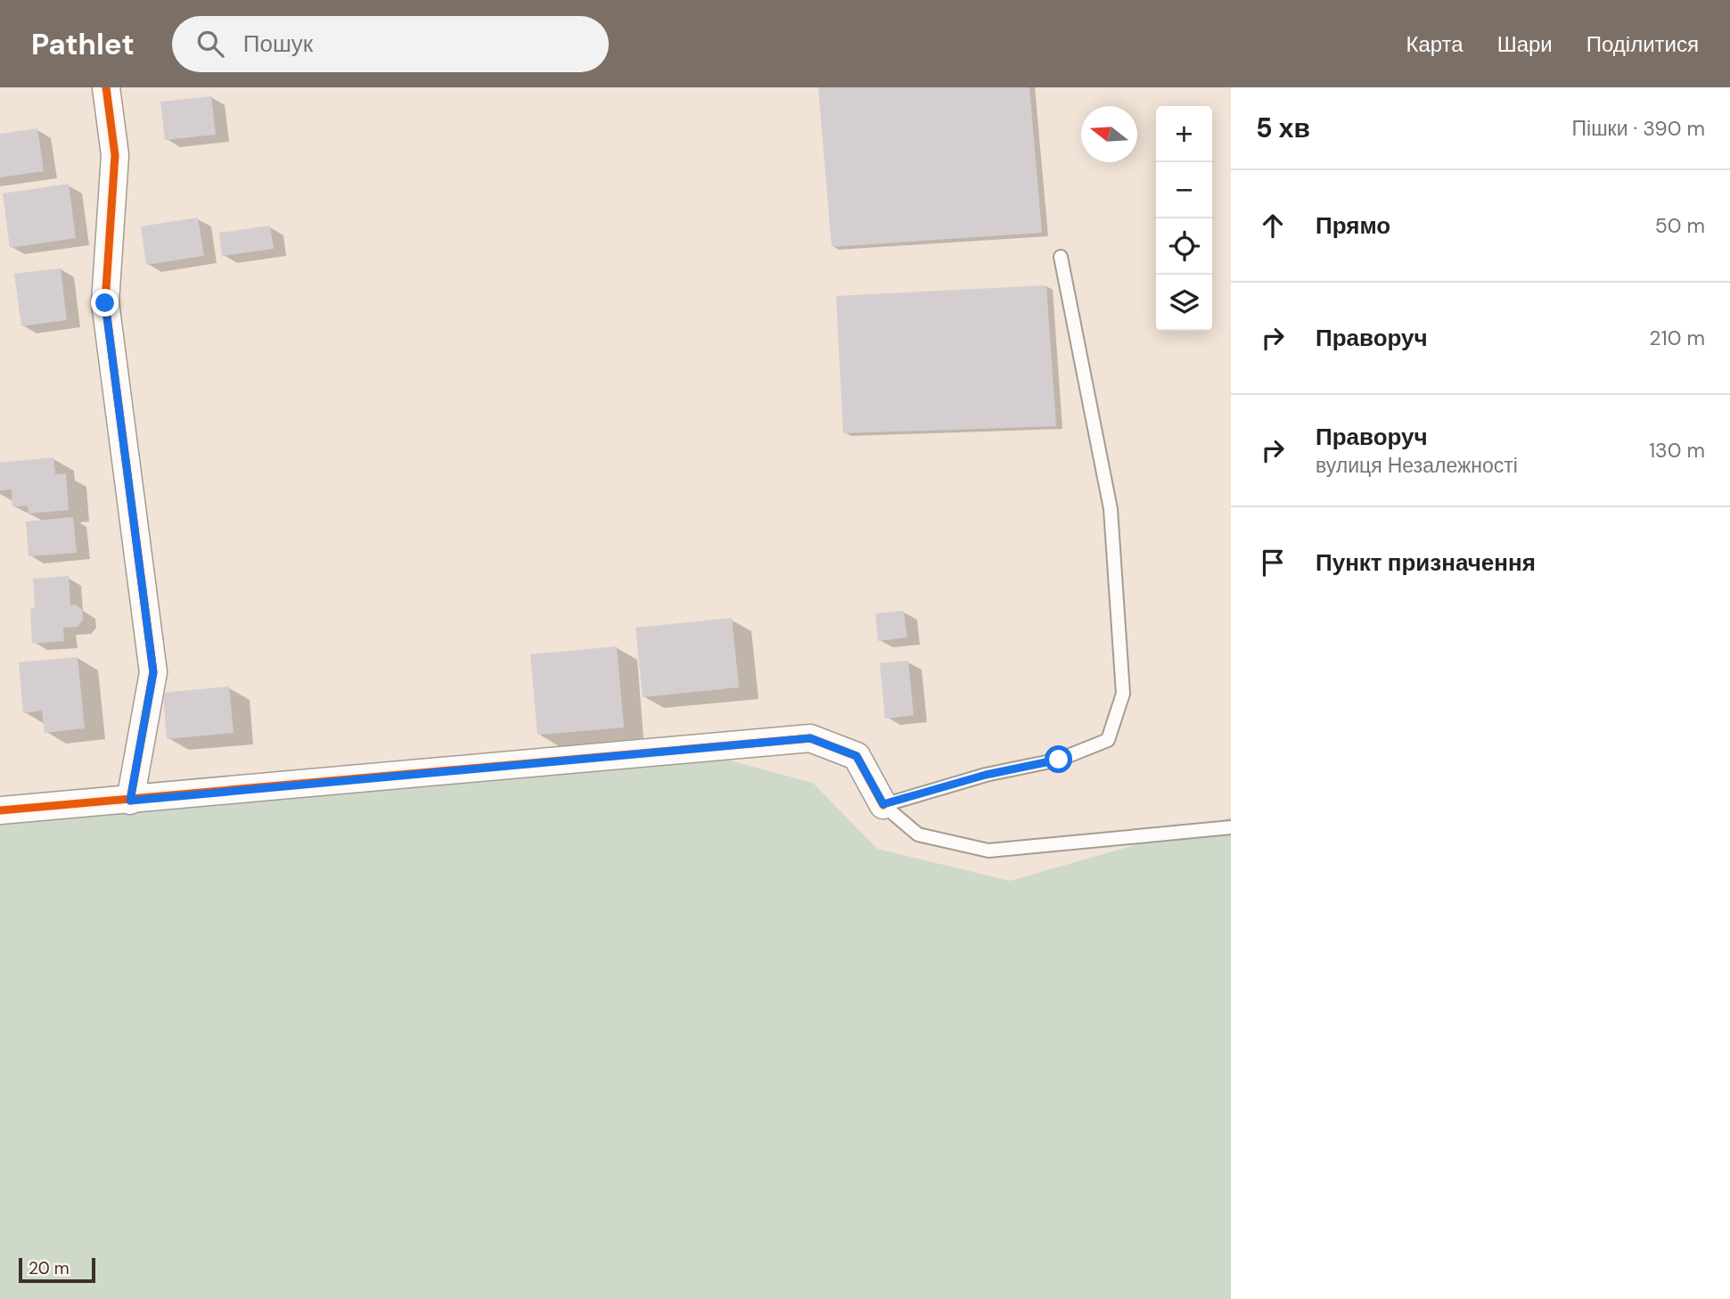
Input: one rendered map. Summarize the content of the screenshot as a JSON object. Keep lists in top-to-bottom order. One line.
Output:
{"scale_bar":"20 m","north":"left","page":{"header":"Pathlet","search":"Пошук","nav":["Карта","Шари","Поділитися"],"heading":["5 хв","Пішки · 390 m"],"map_buttons":["+","−"],"list":[["Прямо","50 m"],["Праворуч","210 m"],["Праворуч","вулиця Незалежності","130 m"],"Пункт призначення"],"scale":"20 m"}}
